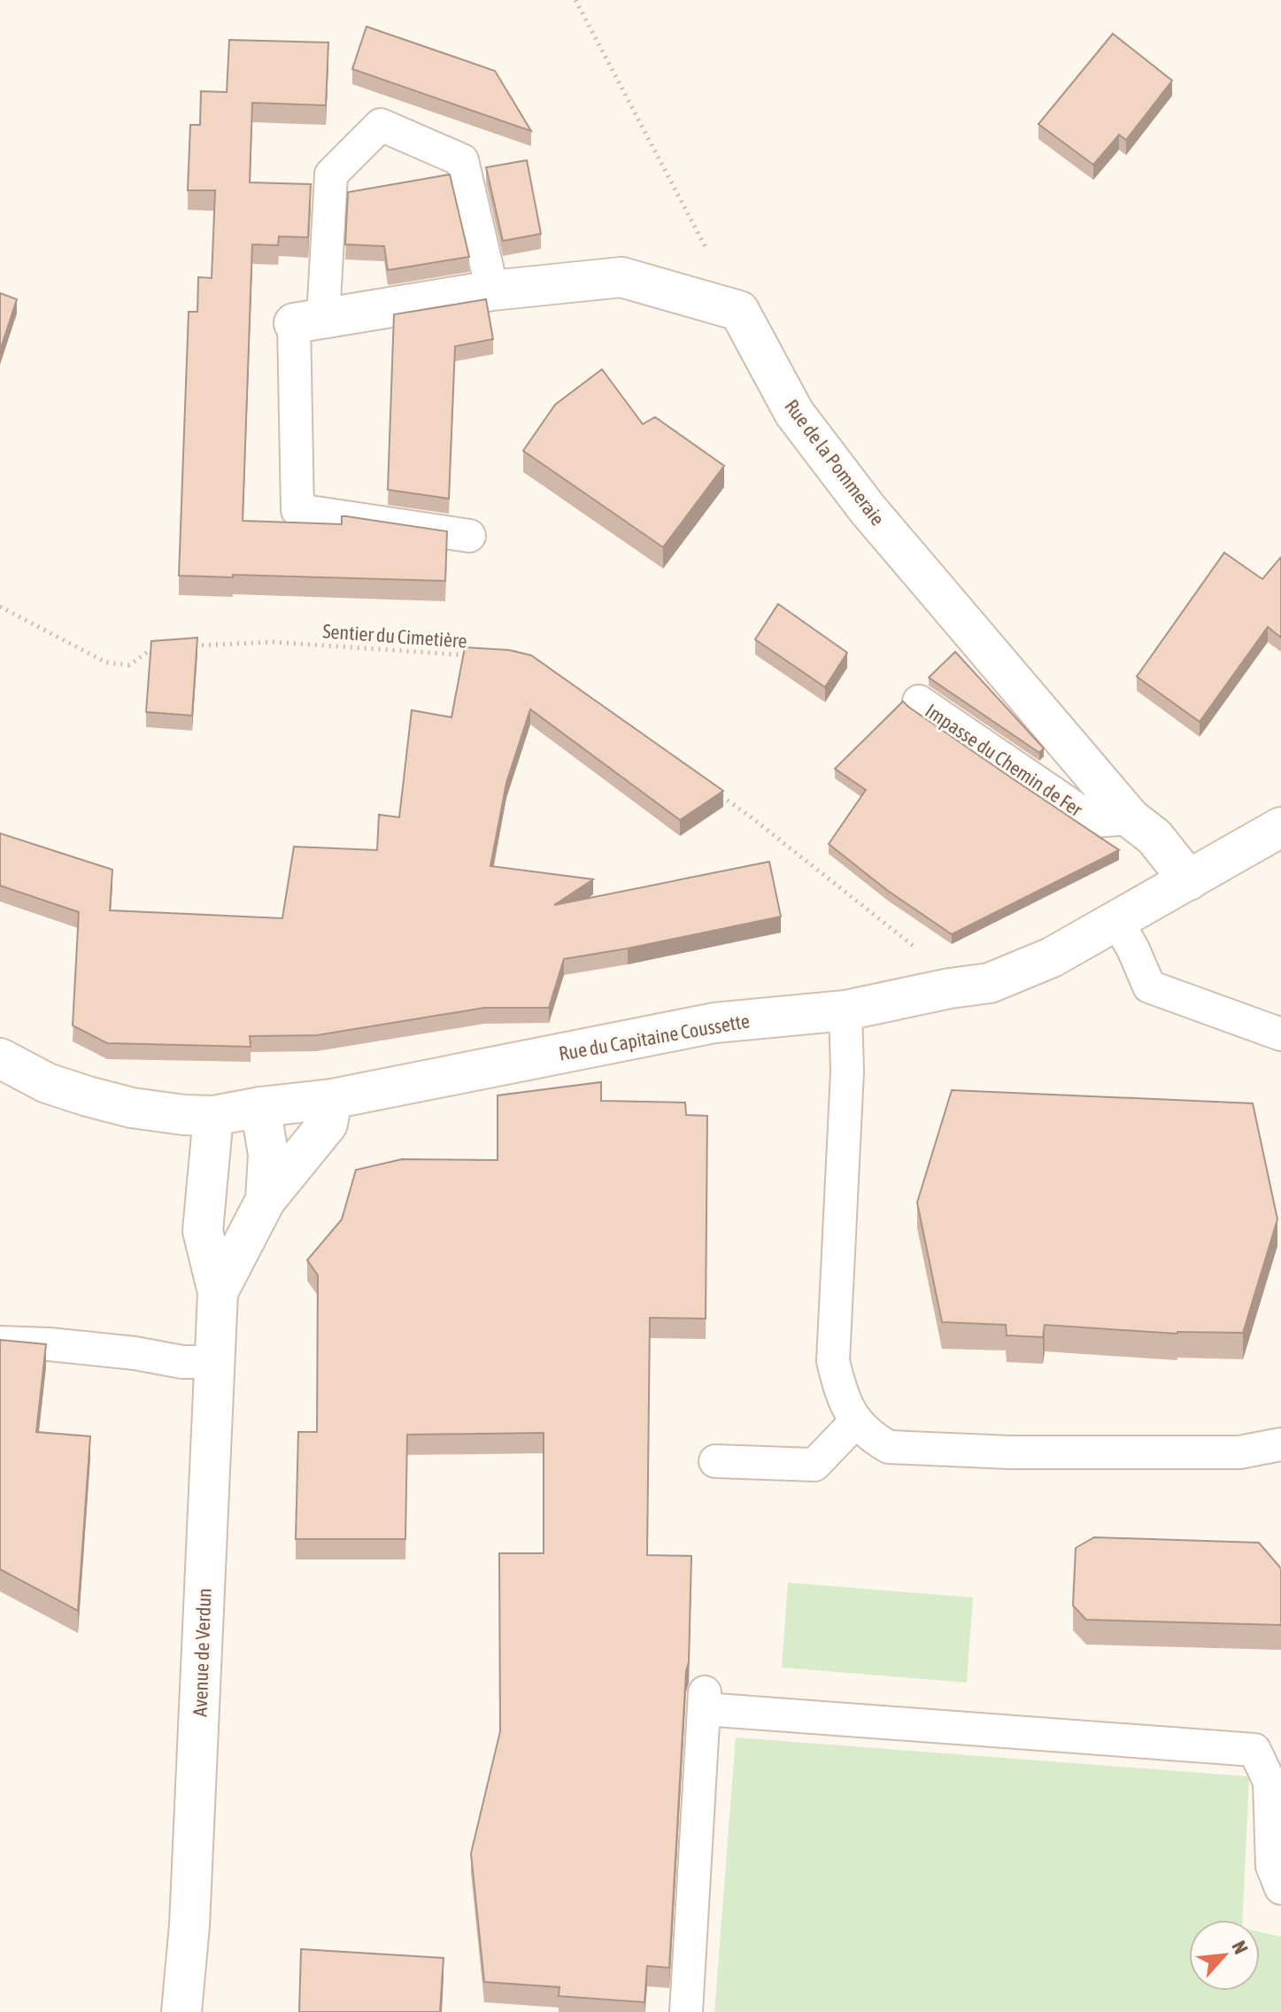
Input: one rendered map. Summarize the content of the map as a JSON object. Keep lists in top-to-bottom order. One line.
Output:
{"streets":{"street":["Rue de la Pommeraie","Rue du Capitaine Coussette","Avenue de Verdun"],"lane":["Impasse du Chemin de Fer"],"path":["Sentier du Cimetière"]},"crossings":[["Rue de la Pommeraie","Impasse du Chemin de Fer"],["Rue de la Pommeraie","Rue du Capitaine Coussette"],["Rue du Capitaine Coussette","Avenue de Verdun"]],"north":"top right"}
